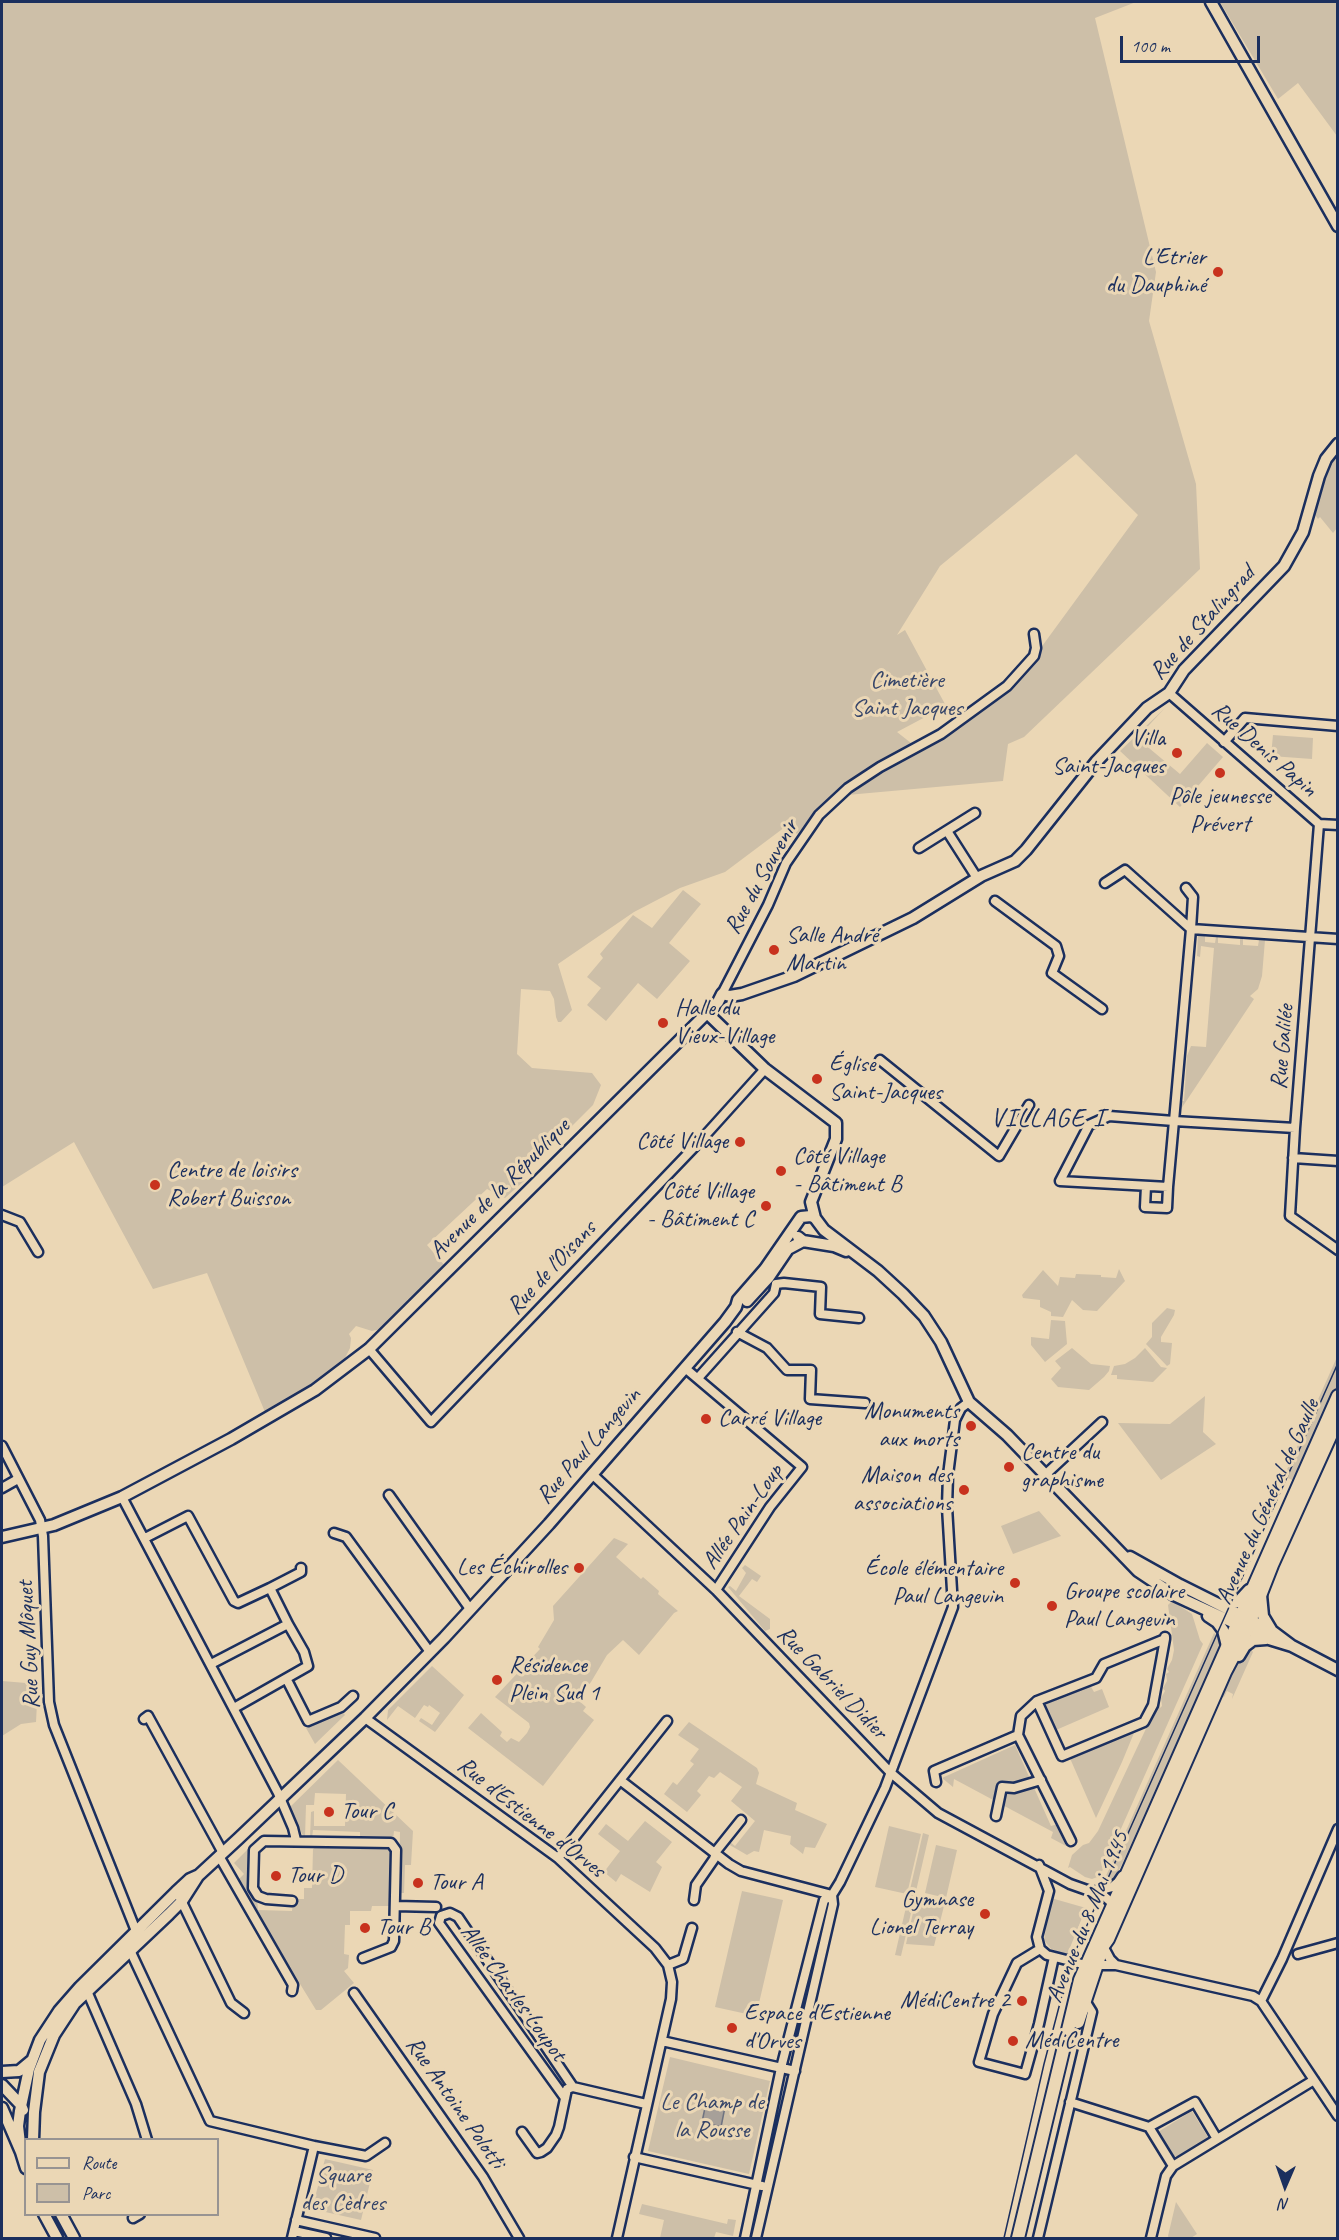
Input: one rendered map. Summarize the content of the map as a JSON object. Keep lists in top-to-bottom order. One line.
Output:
{"streets":{"main road":["Avenue du Général de Gaulle","Avenue du 8 Mai 1945"],"street":["Rue de Stalingrad","Rue Denis Papin","Rue du Souvenir","Rue Galilée","Avenue de la République","Rue de l'Oisans","Rue Paul Langevin","Allée Pain-Loup","Rue Guy Môquet","Rue Gabriel Didier","Rue d'Estienne d'Orves","Allée Charles Loupot","Rue Antoine Polotti"]},"crossings":[["Rue de Stalingrad","Rue Denis Papin"],["Rue Denis Papin","Rue Galilée"],["Rue du Souvenir","Avenue de la République"],["Avenue de la République","Rue de l'Oisans"],["Avenue de la République","Rue Guy Môquet"],["Rue Paul Langevin","Rue Guy Môquet"],["Rue Paul Langevin","Rue Gabriel Didier"],["Rue Paul Langevin","Rue d'Estienne d'Orves"],["Avenue du Général de Gaulle","Avenue du 8 Mai 1945"],["Allée Pain-Loup","Rue Gabriel Didier"],["Rue Gabriel Didier","Avenue du 8 Mai 1945"]],"districts":["VILLAGE I"],"parks":["Cimetière Saint Jacques","Le Champ de la Rousse","Square des Cèdres"],"places":["L'Etrier du Dauphiné","Villa Saint-Jacques","Pôle jeunesse Prévert","Salle André Martin","Halle du Vieux-Village","Église Saint-Jacques","Côté Village","Côté Village - Bâtiment B","Centre de loisirs Robert Buisson","Côté Village - Bâtiment C","Carré Village","Monuments aux morts","Centre du graphisme","Maison des associations","Les Échirolles","École élémentaire Paul Langevin","Groupe scolaire Paul Langevin","Résidence Plein Sud 1","Tour C","Tour D","Tour A","Gymnase Lionel Terray","Tour B","MédiCentre 2","Espace d'Estienne d'Orves","MédiCentre"],"legend":["Route","Parc"],"scale_bar":"100 m","north":"bottom"}
